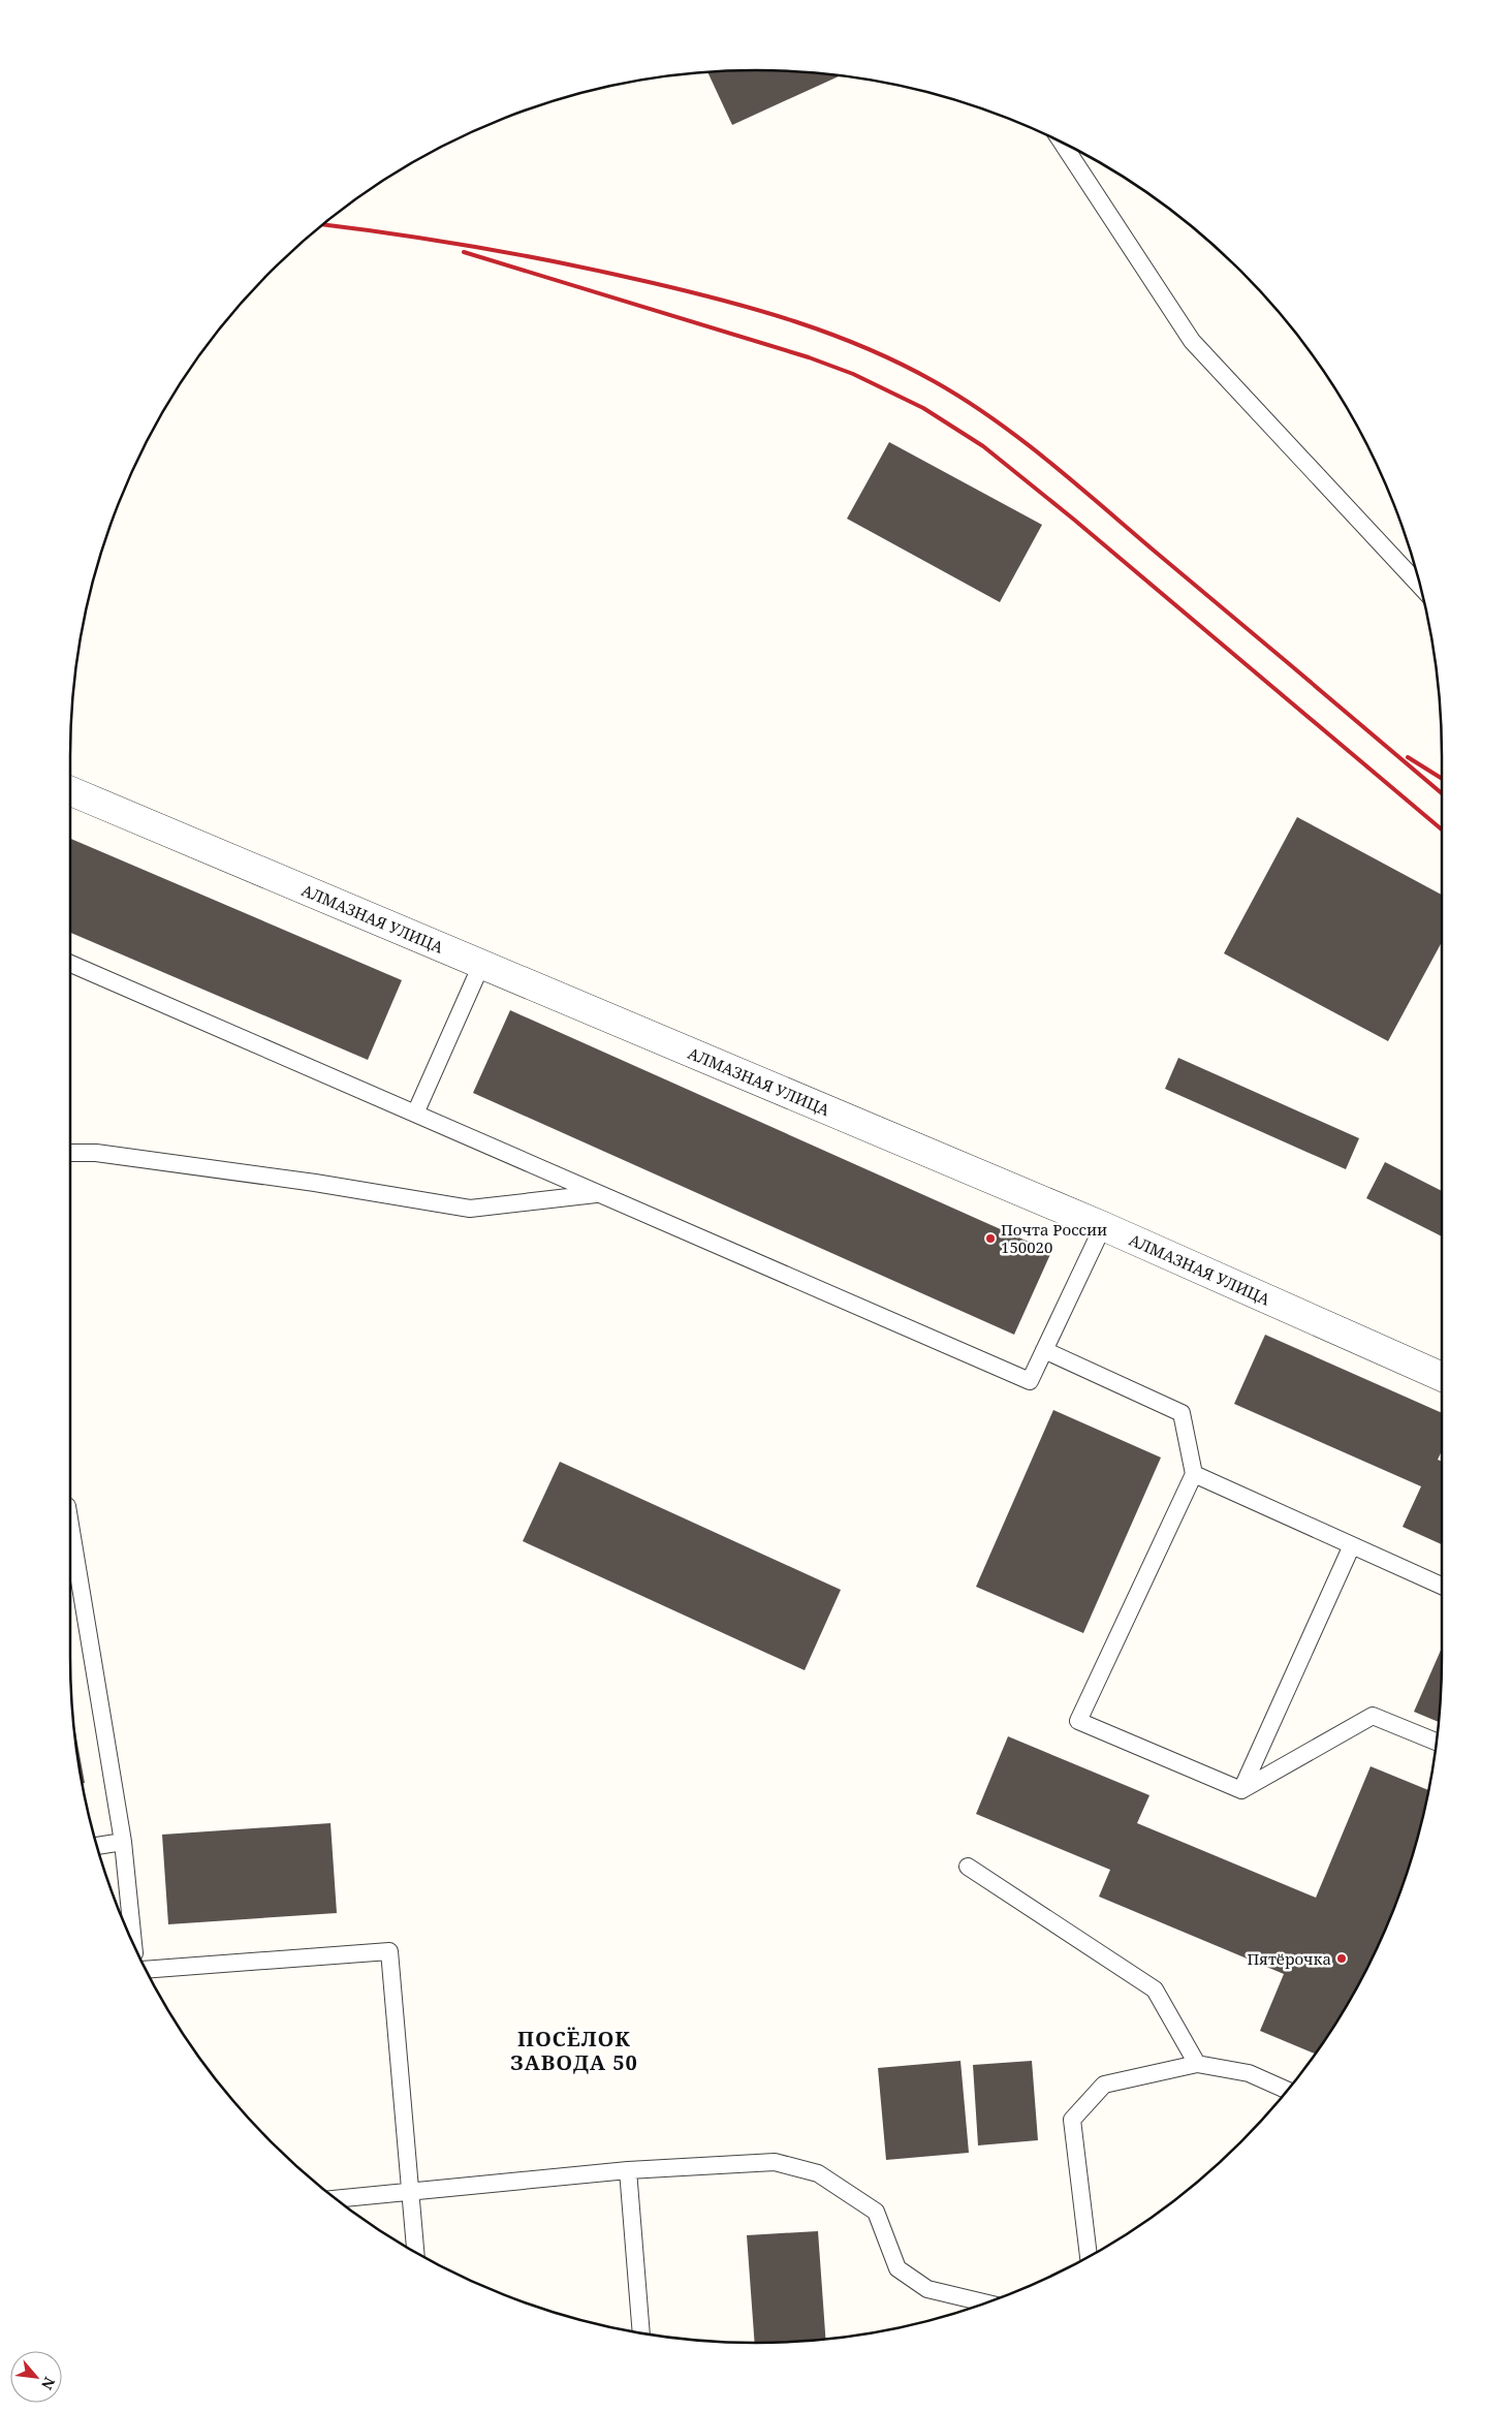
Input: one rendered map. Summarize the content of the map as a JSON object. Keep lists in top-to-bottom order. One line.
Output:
{"streets":{"street":["АЛМАЗНАЯ УЛИЦА"]},"districts":["ПОСЁЛОК ЗАВОДА 50"],"places":["Почта России 150020","Пятёрочка"],"north":"bottom right"}
